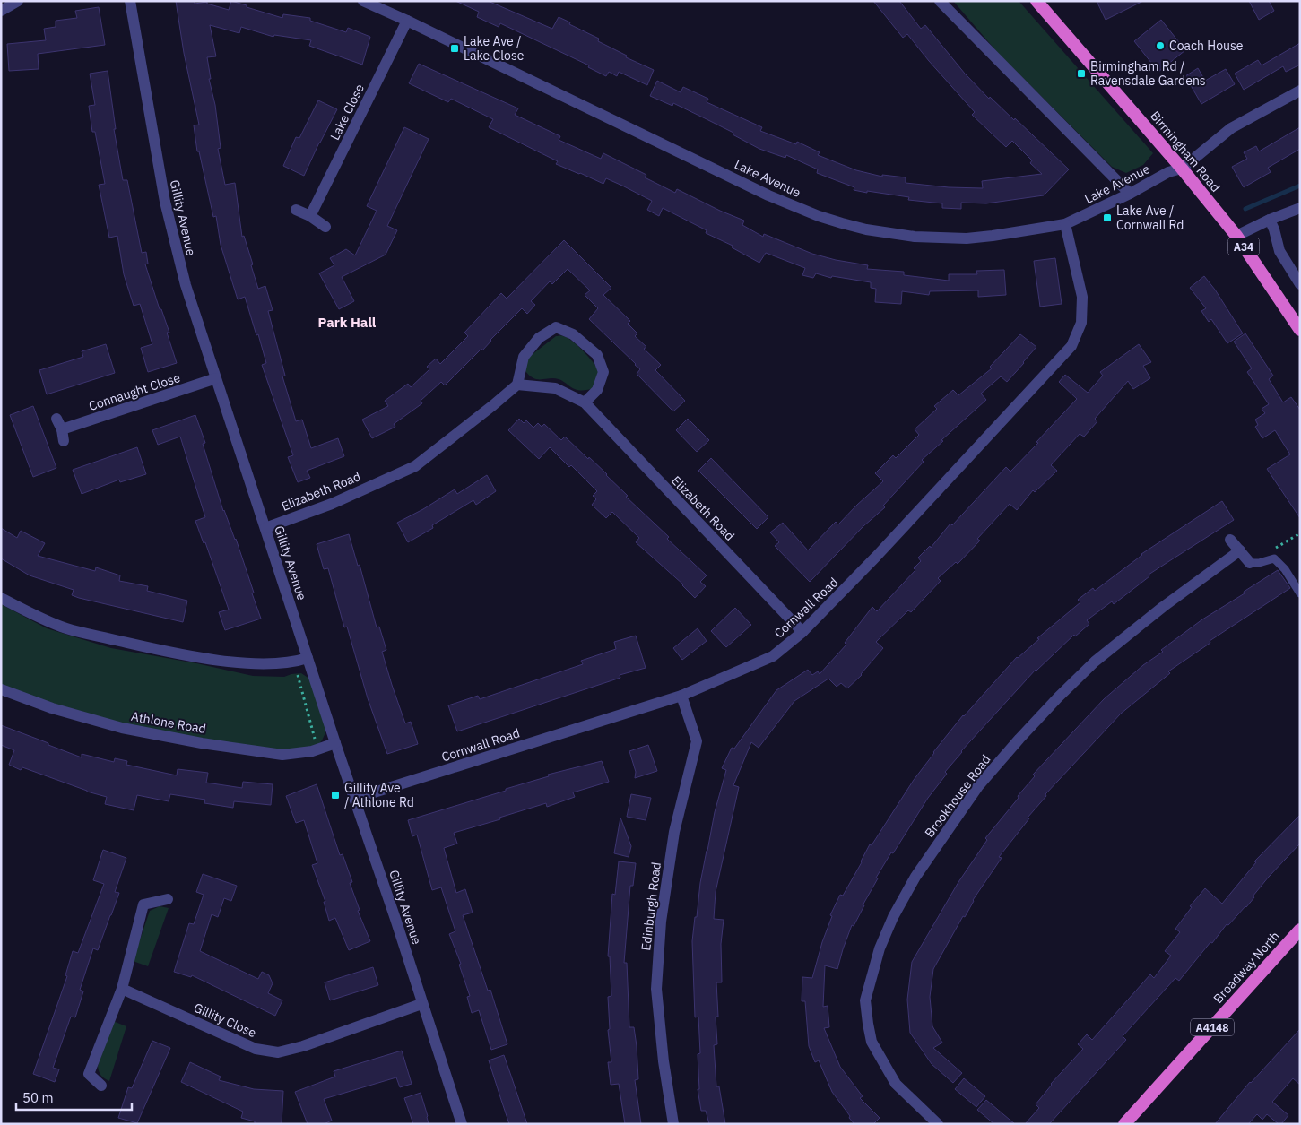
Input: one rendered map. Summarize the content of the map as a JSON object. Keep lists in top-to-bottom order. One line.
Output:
{"streets":{"highway":["Birmingham Road","A34","Broadway North","A4148"],"street":["Lake Close","Lake Avenue","Gillity Avenue","Connaught Close","Elizabeth Road","Cornwall Road","Athlone Road","Brookhouse Road","Edinburgh Road","Gillity Close"]},"crossings":[["Lake Close","Lake Avenue"],["Birmingham Road","Lake Avenue"],["Lake Avenue","Cornwall Road"],["Gillity Avenue","Connaught Close"],["Gillity Avenue","Elizabeth Road"],["Gillity Avenue","Cornwall Road"],["Gillity Avenue","Athlone Road"],["Gillity Avenue","Gillity Close"],["Elizabeth Road","Cornwall Road"],["Cornwall Road","Edinburgh Road"]],"districts":["Park Hall"],"places":{"other":["Coach House"],"transit":["Lake Ave / Lake Close","Birmingham Rd / Ravensdale Gardens","Lake Ave / Cornwall Rd","Gillity Ave / Athlone Rd"]},"scale_bar":"50 m"}
